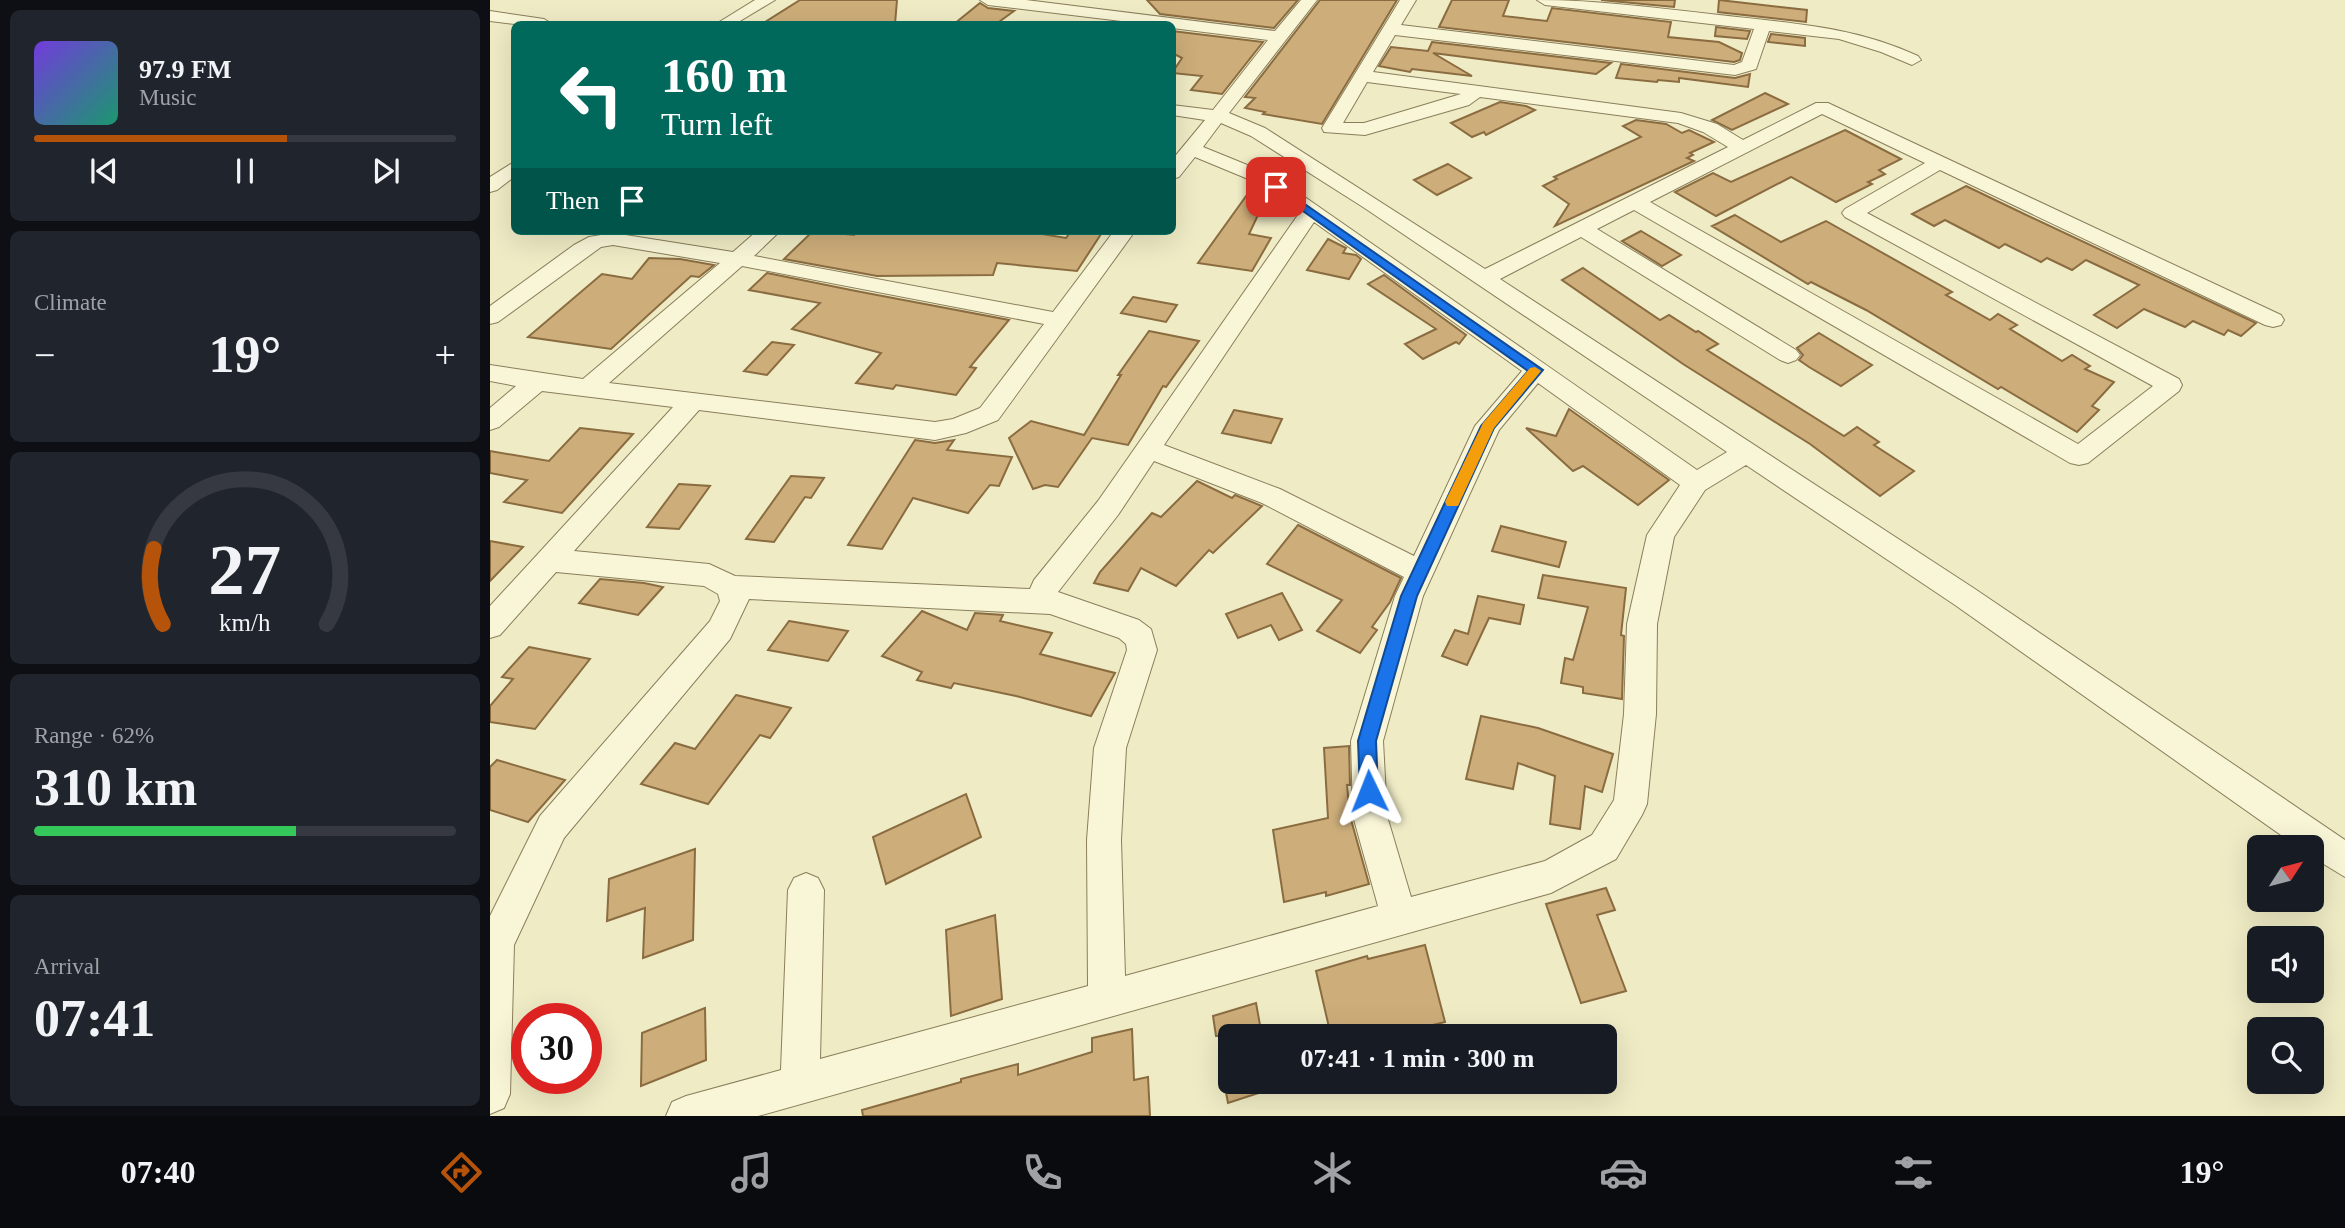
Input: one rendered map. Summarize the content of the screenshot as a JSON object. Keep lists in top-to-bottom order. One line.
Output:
{"north":"top right","page":{"turn":["160 m","Turn left"],"song":["97.9 FM","Music"],"then":"Then","tile":["Climate",["Range · 62%","310 km"],["Arrival","07:41"]],"heat":["−","19°","+"],"limit":"30","trip":"07:41 · 1 min · 300 m","tabs":["07:40","19°"],"gauge":["27","km/h"]}}
